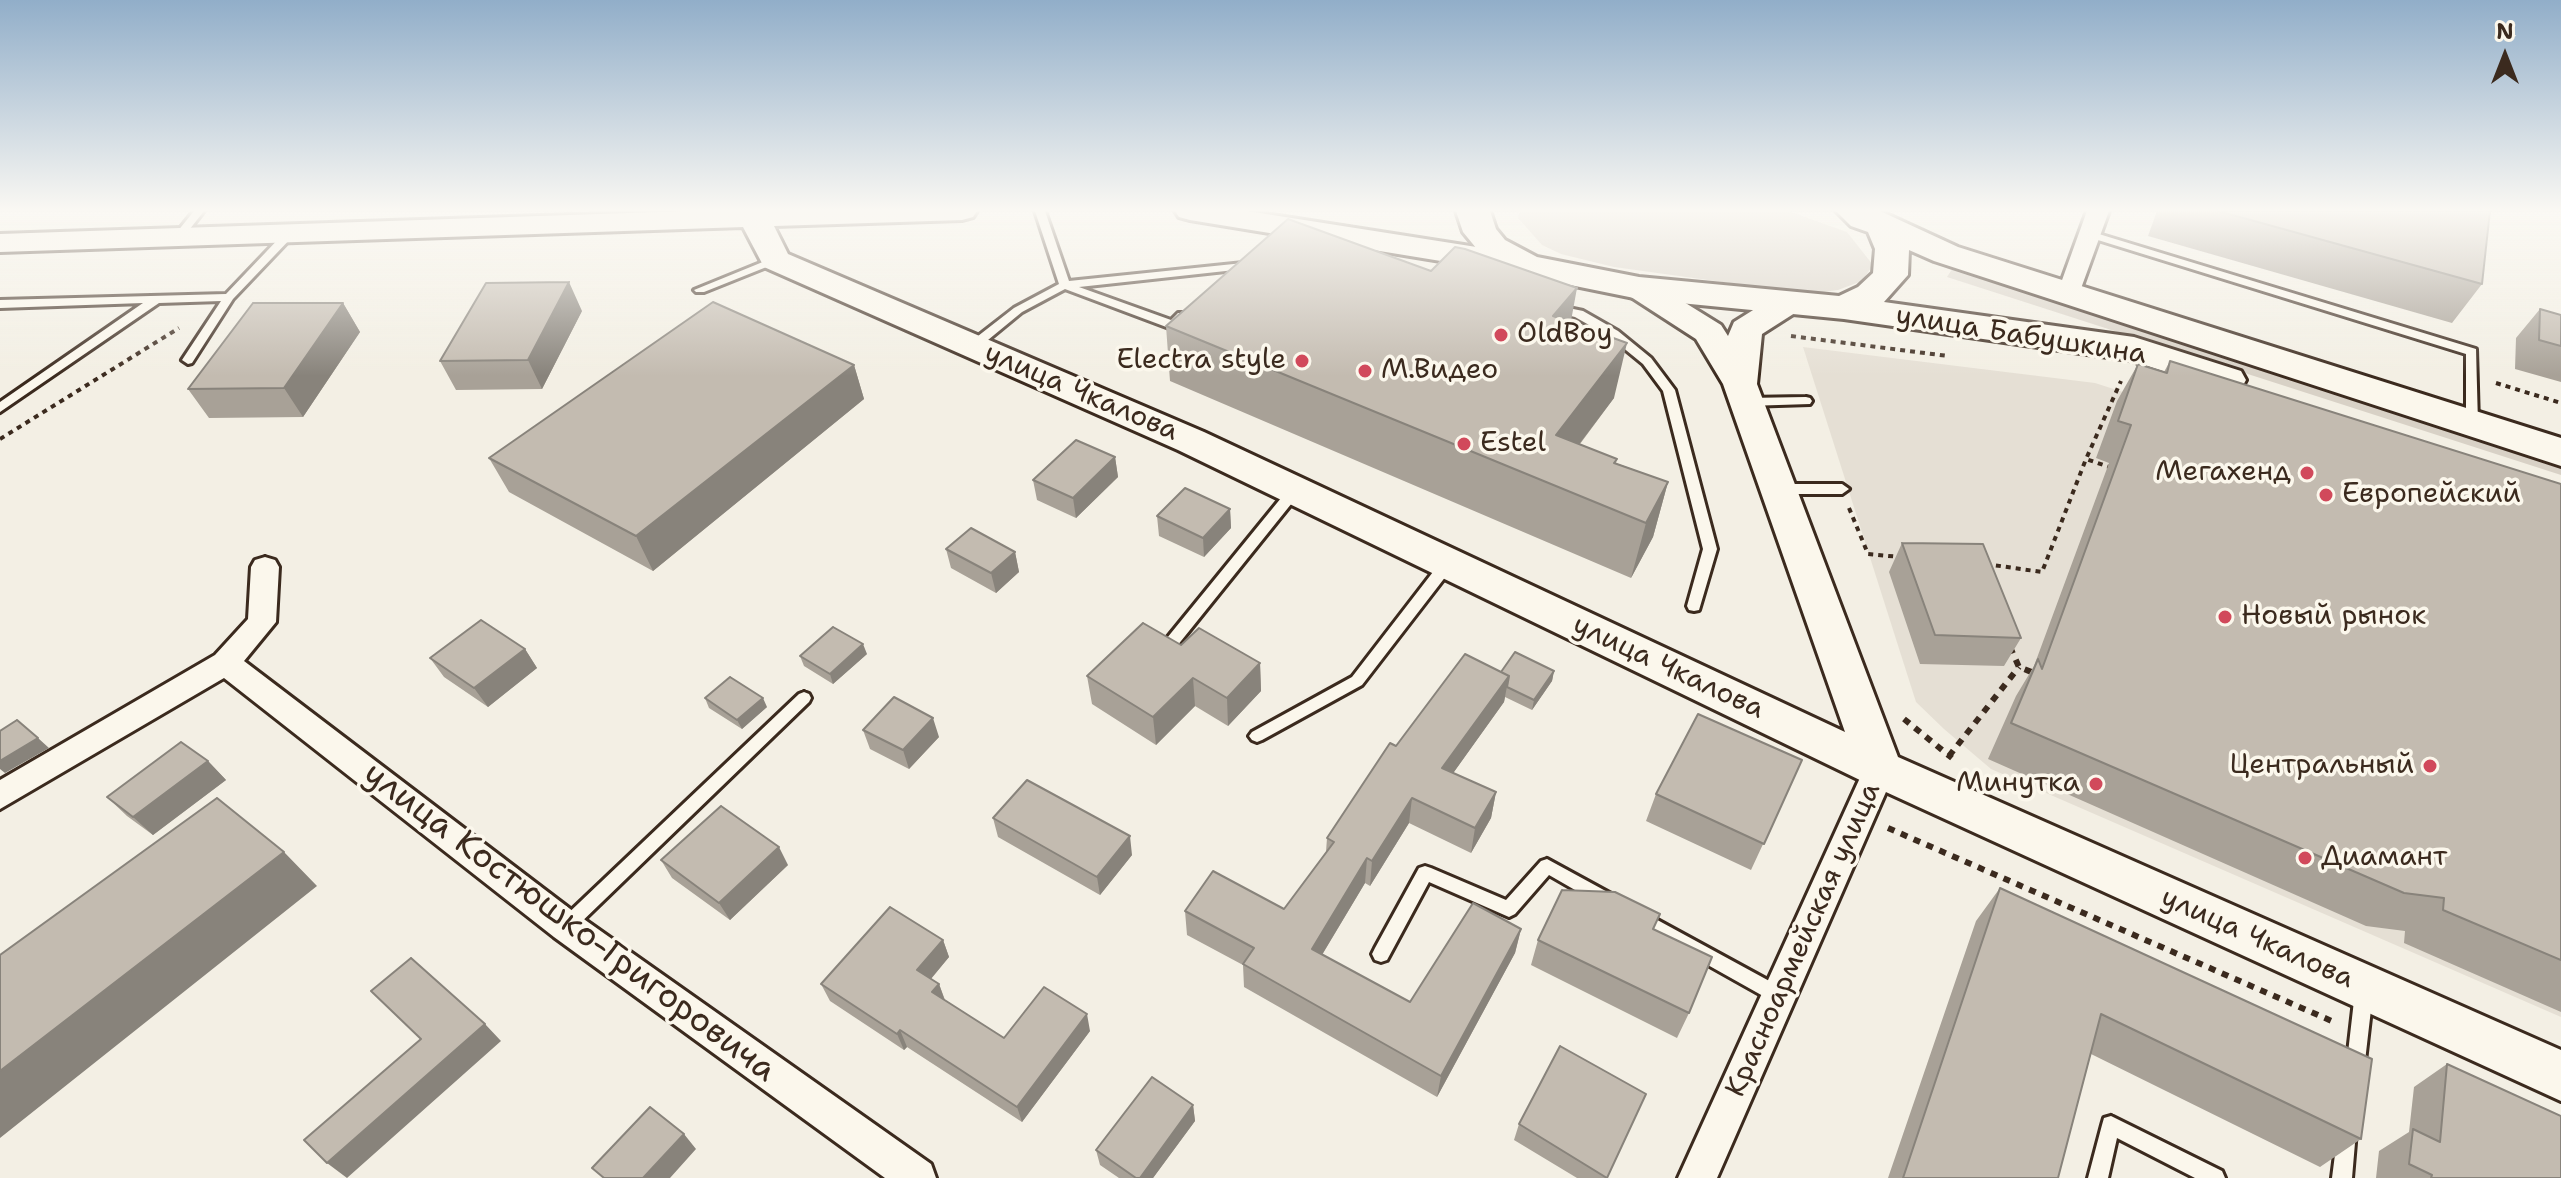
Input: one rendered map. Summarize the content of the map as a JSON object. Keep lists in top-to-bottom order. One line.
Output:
{"streets":{"main road":["улица Бабушкина","улица Чкалова","Красноармейская улица"],"street":["улица Костюшко-Григоровича"]},"crossings":[["улица Чкалова","Красноармейская улица"]],"places":["OldBoy","Electra style","М.Видео","Estel","Мегахенд","Европейский","Новый рынок","Центральный","Минутка","Диамант"],"north":"top"}
